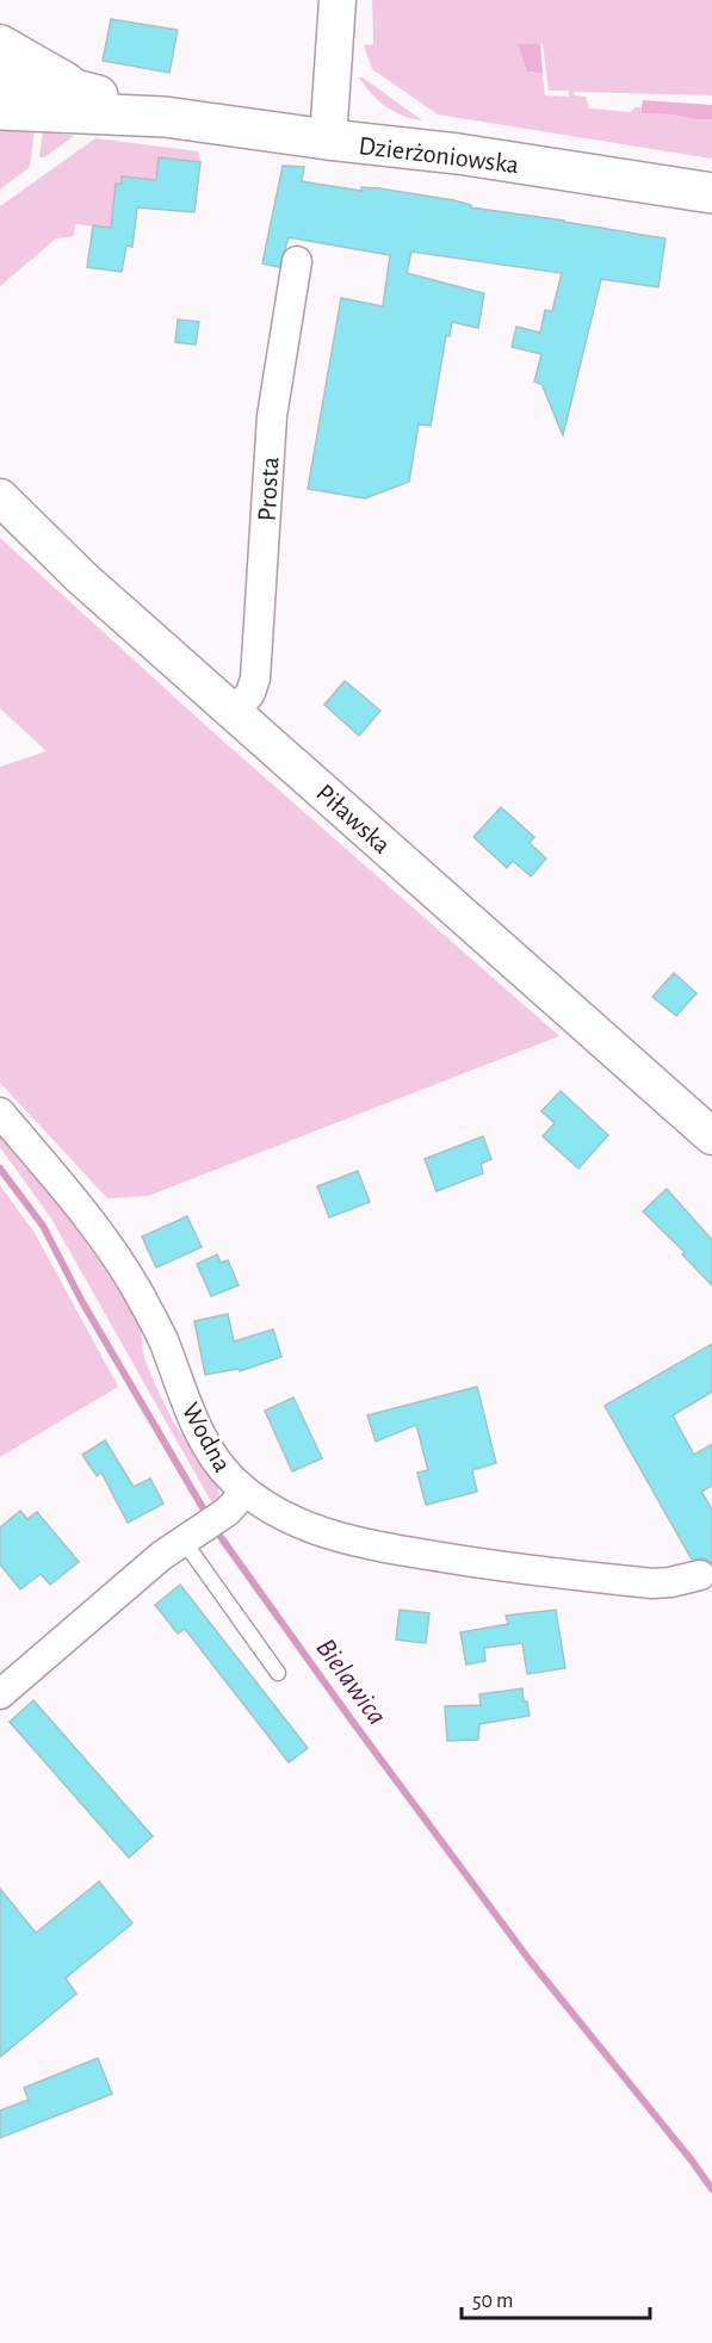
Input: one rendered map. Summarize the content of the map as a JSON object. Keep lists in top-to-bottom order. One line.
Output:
{"streets":{"main road":["Dzierżoniowska"],"street":["Prosta","Piławska","Wodna"]},"crossings":[["Prosta","Piławska"]],"water":["Bielawica"],"scale_bar":"50 m"}
